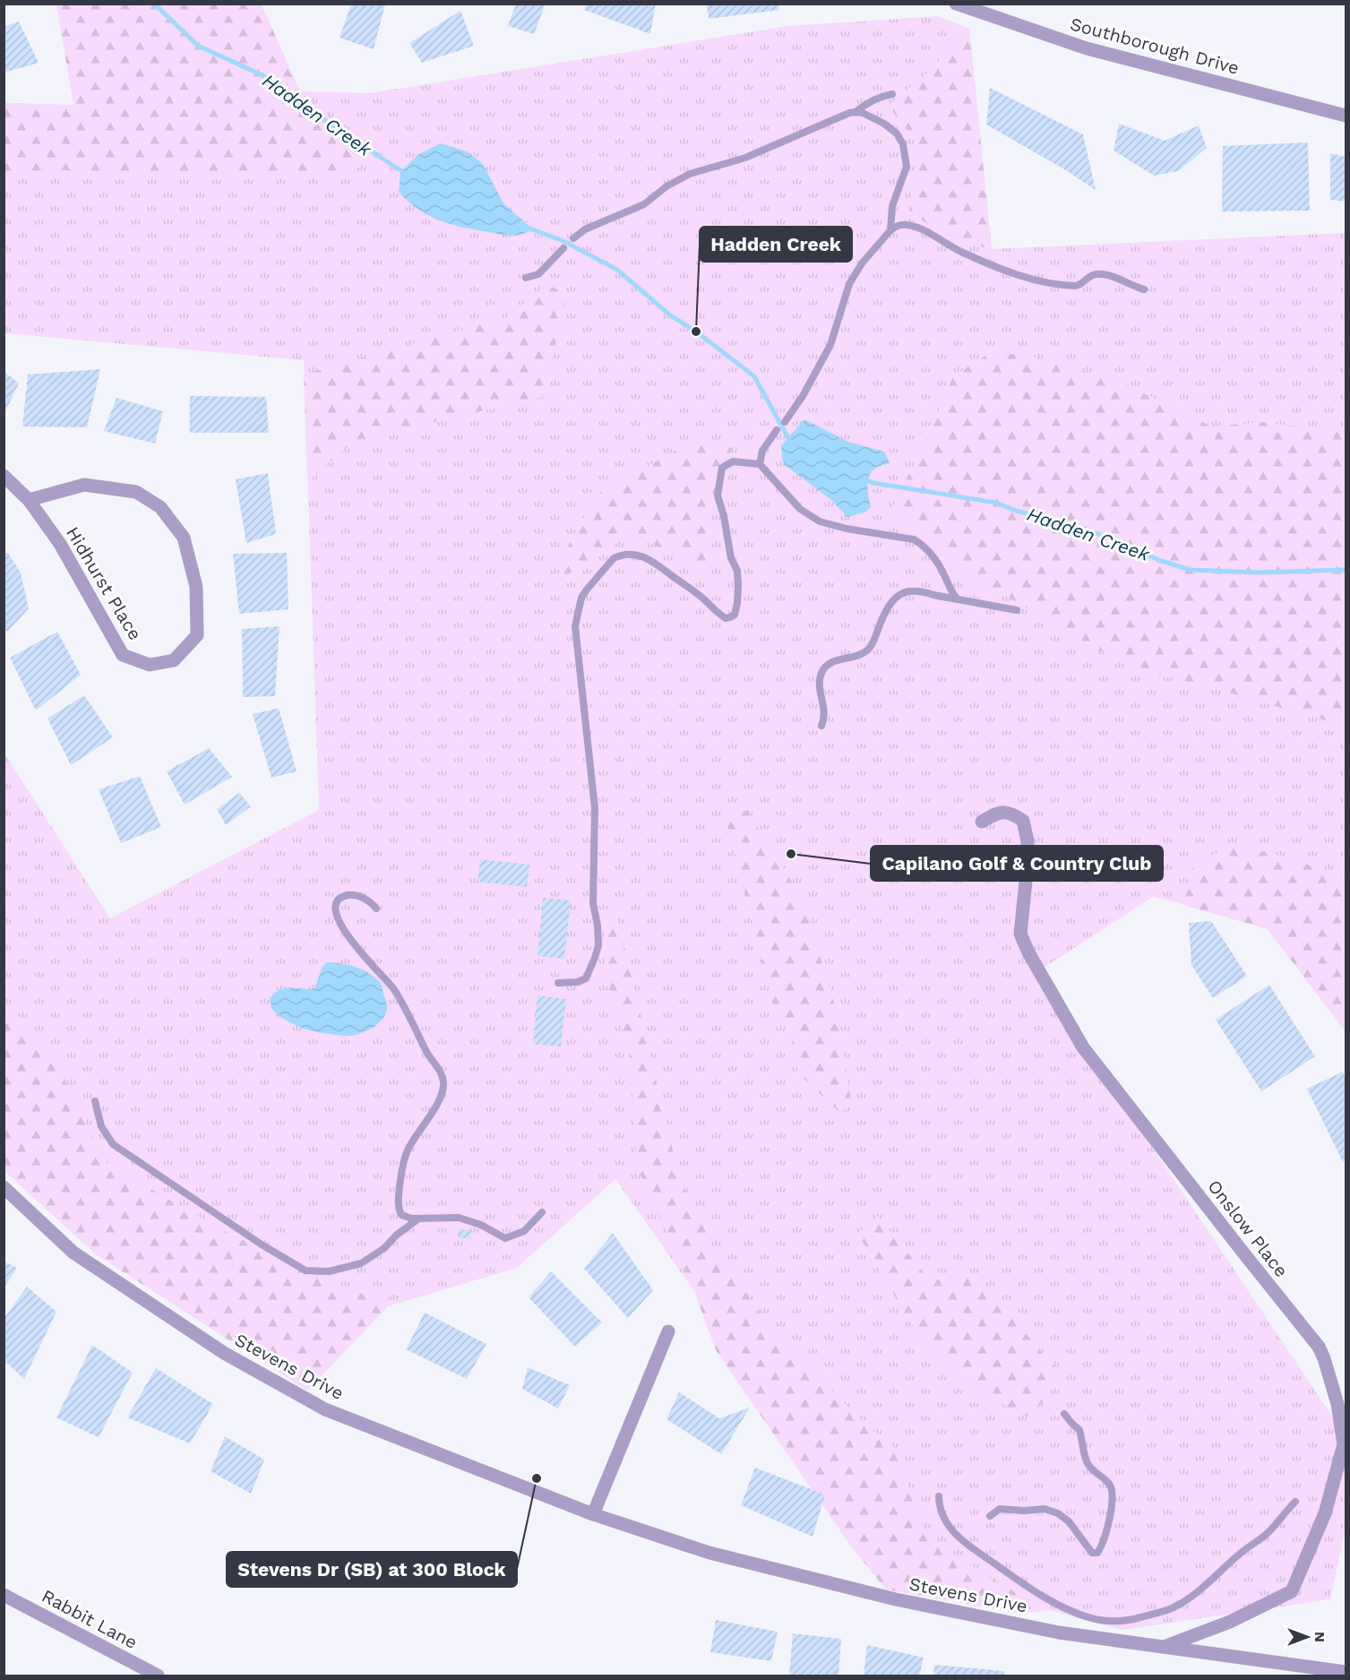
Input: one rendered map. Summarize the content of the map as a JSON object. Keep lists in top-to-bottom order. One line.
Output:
{"streets":{"street":["Southborough Drive","Hidhurst Place","Onslow Place","Stevens Drive","Rabbit Lane"]},"crossings":[["Onslow Place","Stevens Drive"]],"water":["Hadden Creek"],"places":["Hadden Creek","Capilano Golf & Country Club","Stevens Dr (SB) at 300 Block"],"north":"right"}
